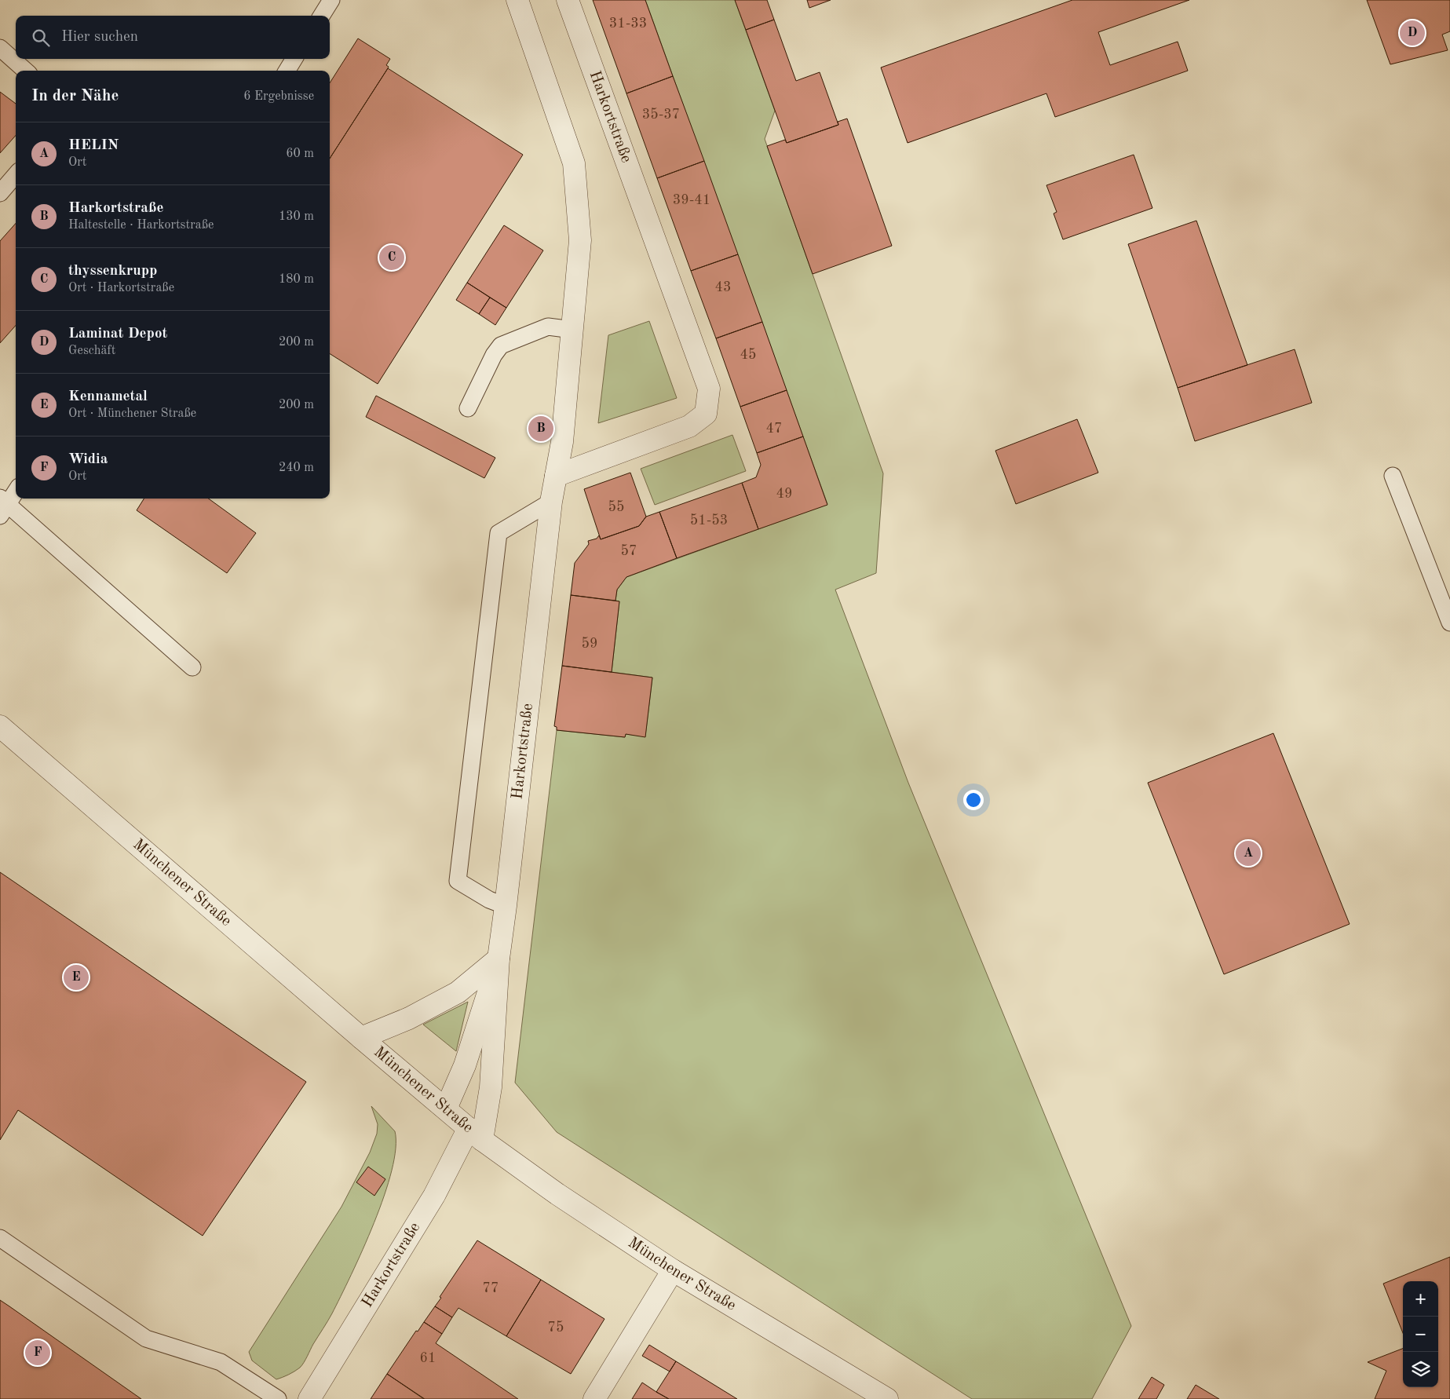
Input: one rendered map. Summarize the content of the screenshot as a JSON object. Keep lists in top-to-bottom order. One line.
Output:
{"streets":{"street":["Harkortstraße","Münchener Straße"]},"crossings":[["Harkortstraße","Münchener Straße"]],"house_numbers":["31-33","35-37","39-41","43","45","47","49","55","51-53","57","59","77","75","61"],"page":{"search":"Hier suchen","pins":["D","C","B","A","E","F"],"heading":["In der Nähe","6 Ergebnisse"],"list":[{"mark":"A","name":"HELIN","note":"Ort","value":"60 m"},{"mark":"B","name":"Harkortstraße","note":"Haltestelle · Harkortstraße","value":"130 m"},{"mark":"C","name":"thyssenkrupp","note":"Ort · Harkortstraße","value":"180 m"},{"mark":"D","name":"Laminat Depot","note":"Geschäft","value":"200 m"},{"mark":"E","name":"Kennametal","note":"Ort · Münchener Straße","value":"200 m"},{"mark":"F","name":"Widia","note":"Ort","value":"240 m"}],"map_buttons":["+","−"]}}
